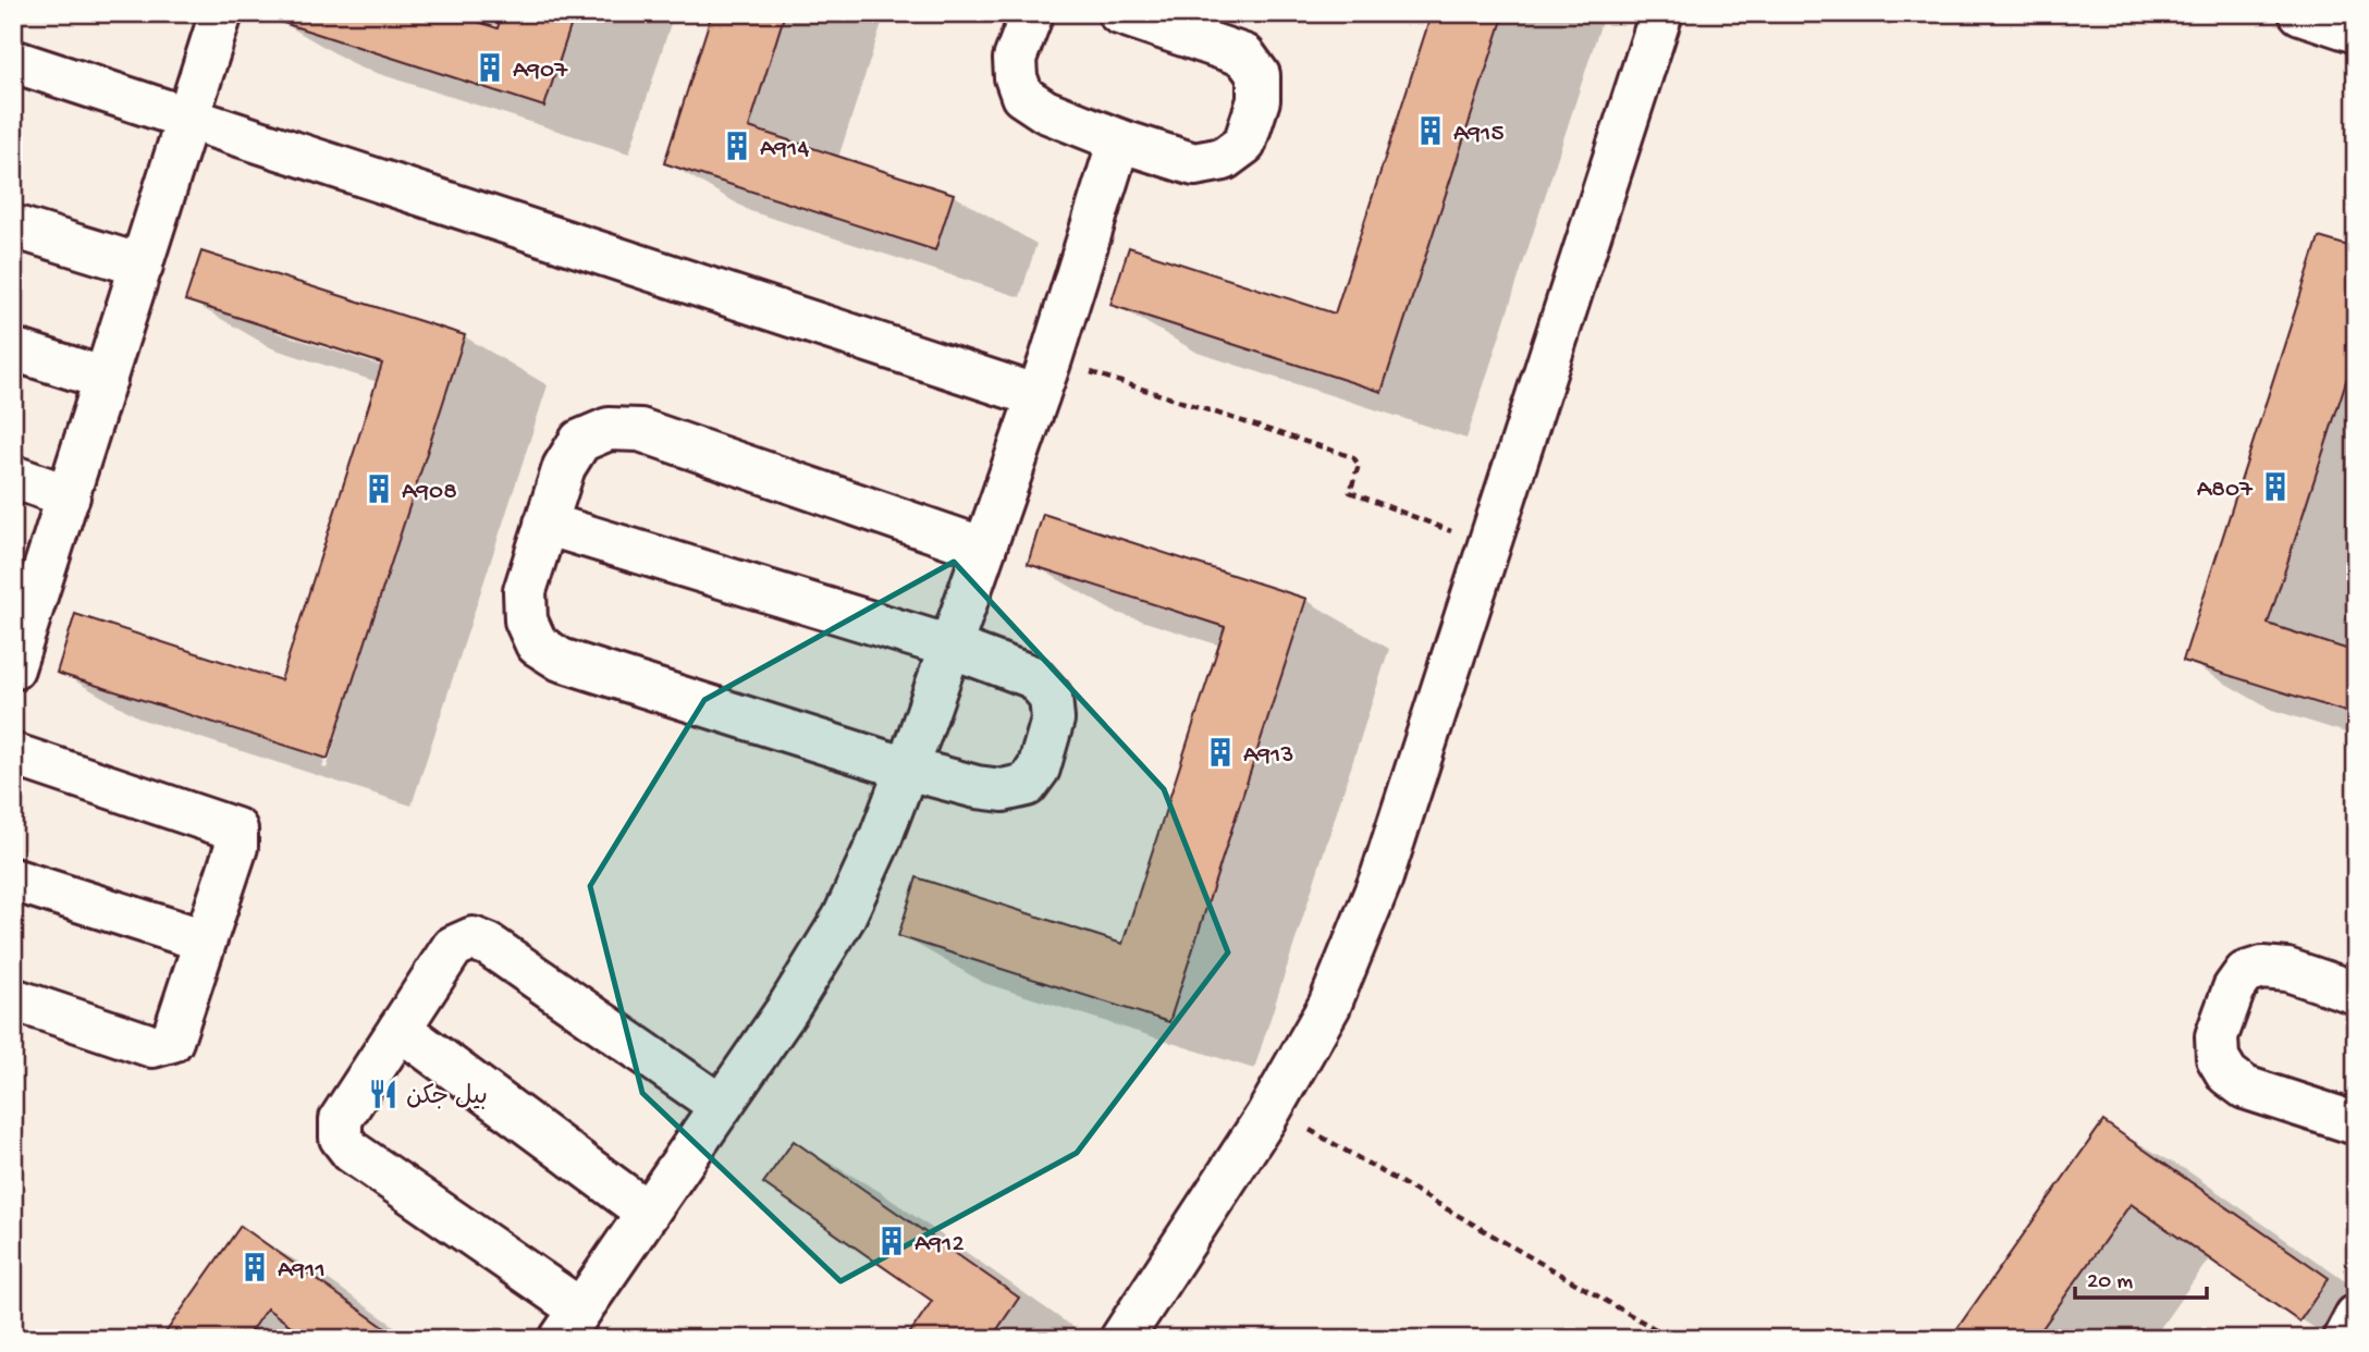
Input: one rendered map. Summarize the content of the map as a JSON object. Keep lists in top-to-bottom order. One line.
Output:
{"places":{"building":["A907","A915","A914","A807","A908","A913","A912","A911"],"restaurant":["بيل جكن"]},"scale_bar":"20 m"}
